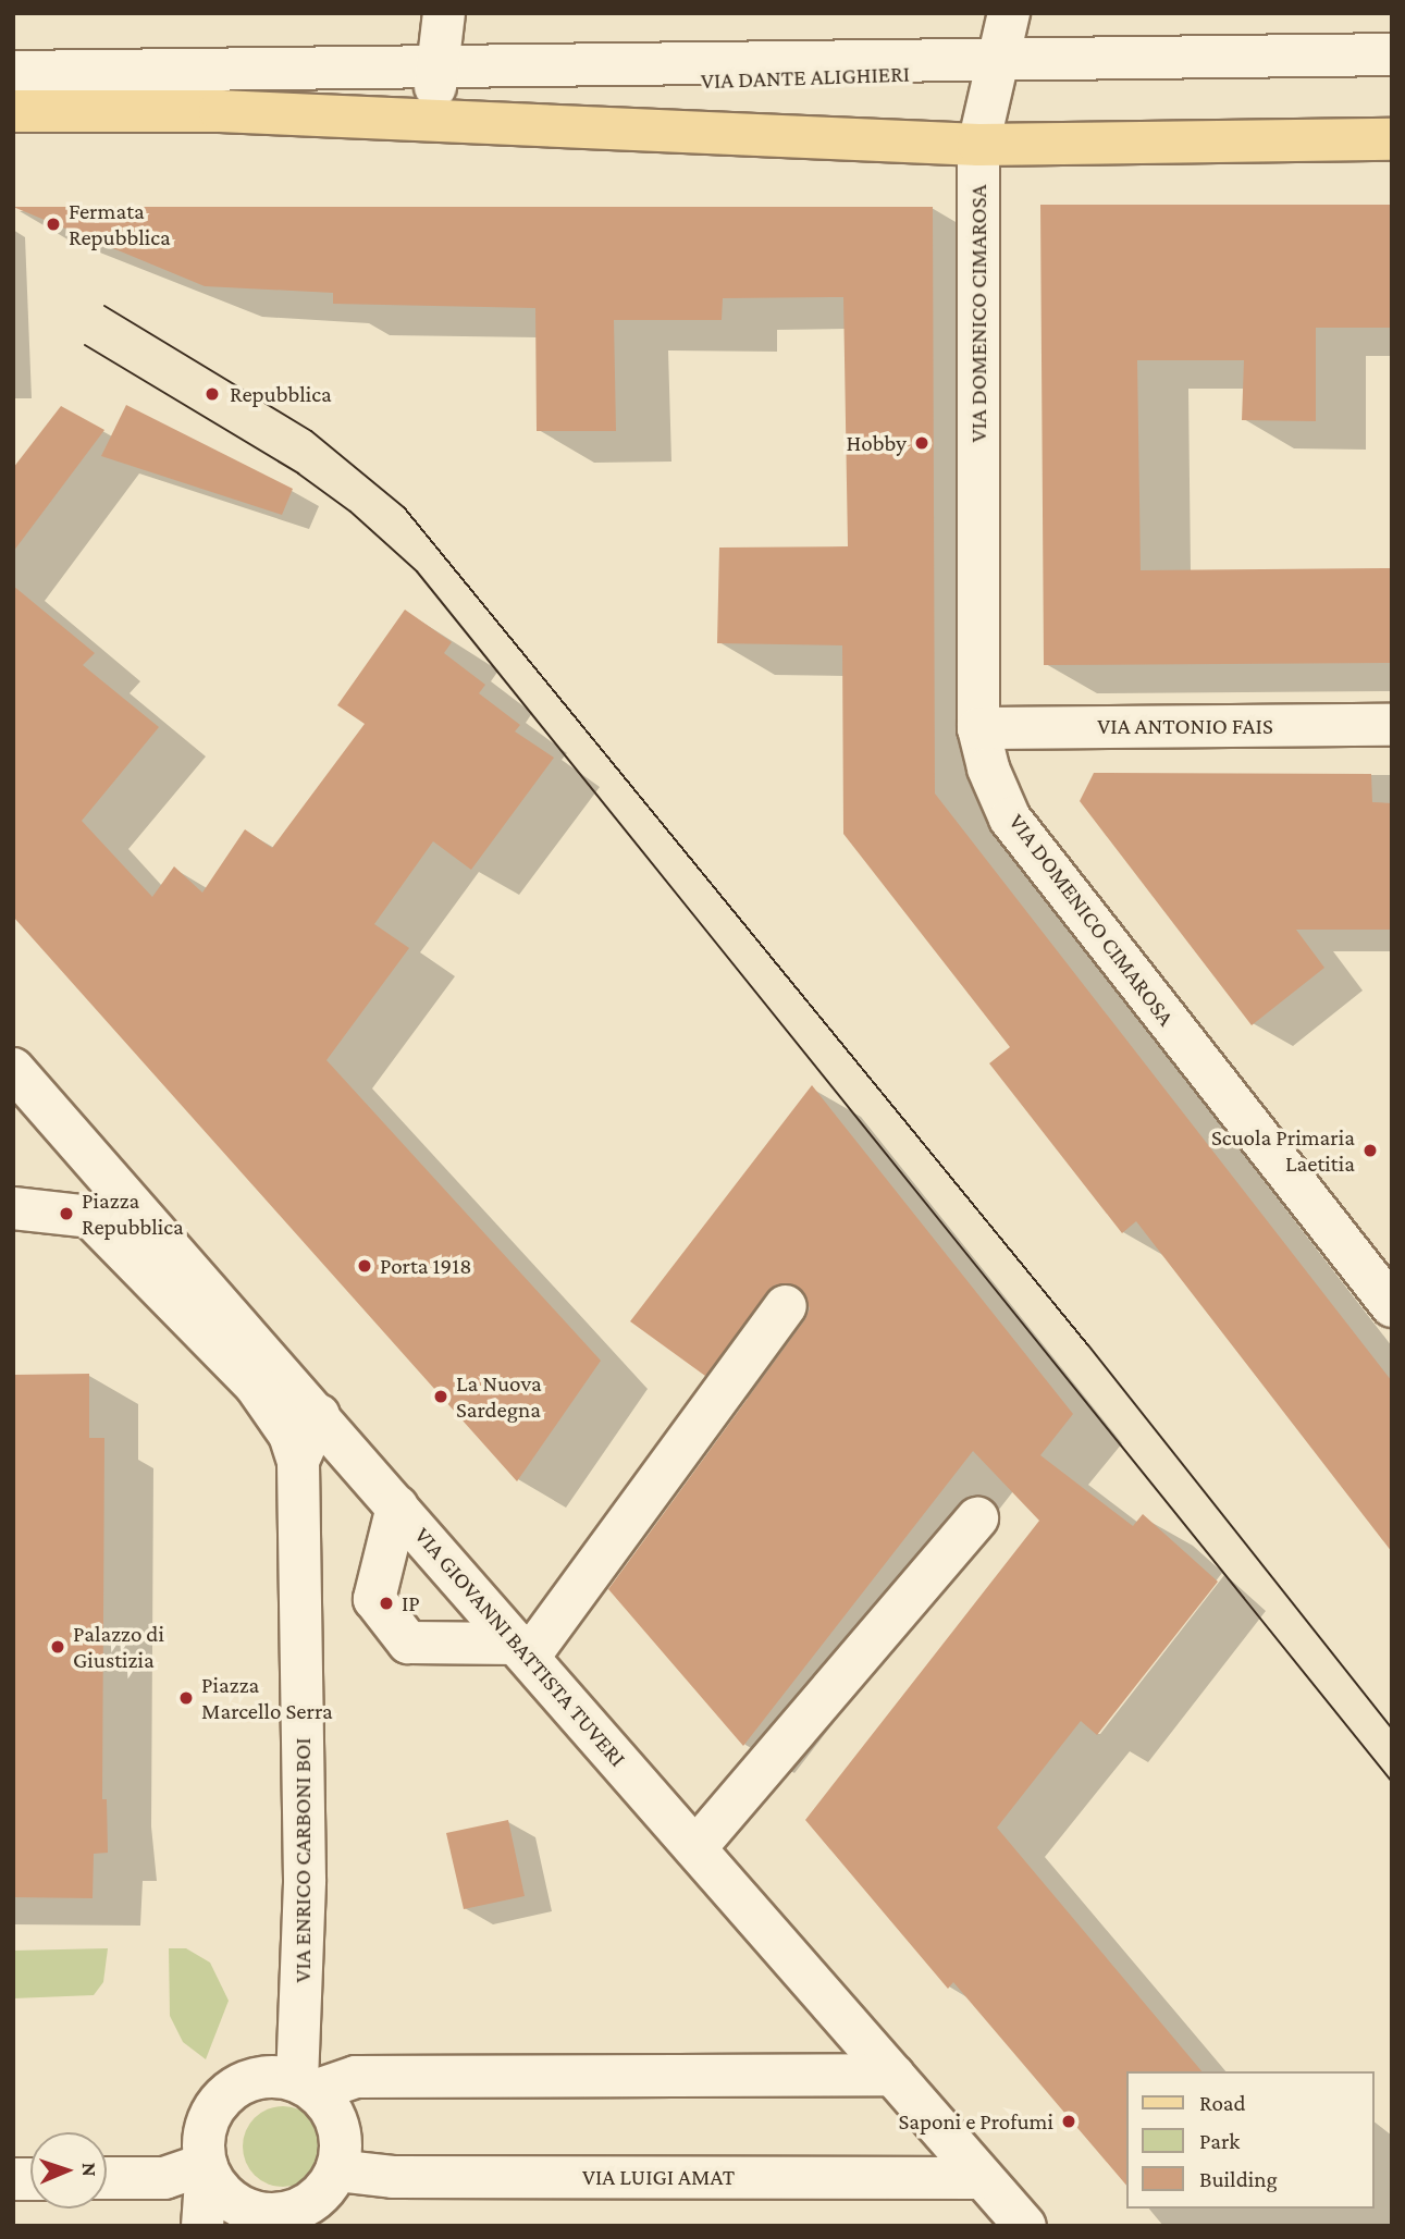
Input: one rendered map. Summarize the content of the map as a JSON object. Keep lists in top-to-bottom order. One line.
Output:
{"streets":{"street":["VIA DOMENICO CIMAROSA","VIA ANTONIO FAIS","VIA GIOVANNI BATTISTA TUVERI","VIA ENRICO CARBONI BOI","VIA LUIGI AMAT"]},"crossings":[["VIA DOMENICO CIMAROSA","VIA ANTONIO FAIS"],["VIA GIOVANNI BATTISTA TUVERI","VIA ENRICO CARBONI BOI"],["VIA GIOVANNI BATTISTA TUVERI","VIA LUIGI AMAT"],["VIA ENRICO CARBONI BOI","VIA LUIGI AMAT"]],"places":["Fermata Repubblica","Repubblica","Hobby","Scuola Primaria Laetitia","Piazza Repubblica","Porta 1918","La Nuova Sardegna","IP","Palazzo di Giustizia","Piazza Marcello Serra","Saponi e Profumi"],"legend":["Road","Park","Building"],"north":"right"}
